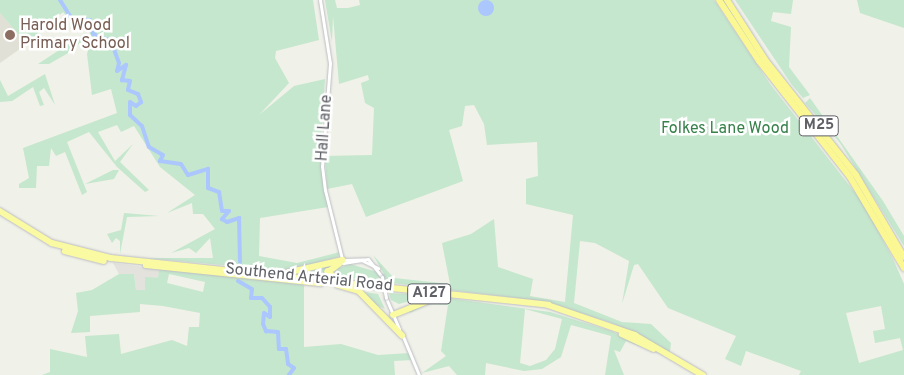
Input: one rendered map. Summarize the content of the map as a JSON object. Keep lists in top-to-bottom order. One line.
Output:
{"streets":{"highway":["M25","Southend Arterial Road","A127"],"street":["Hall Lane"]},"crossings":[["Southend Arterial Road","A127"]],"parks":["Folkes Lane Wood"],"places":["Harold Wood Primary School"]}
